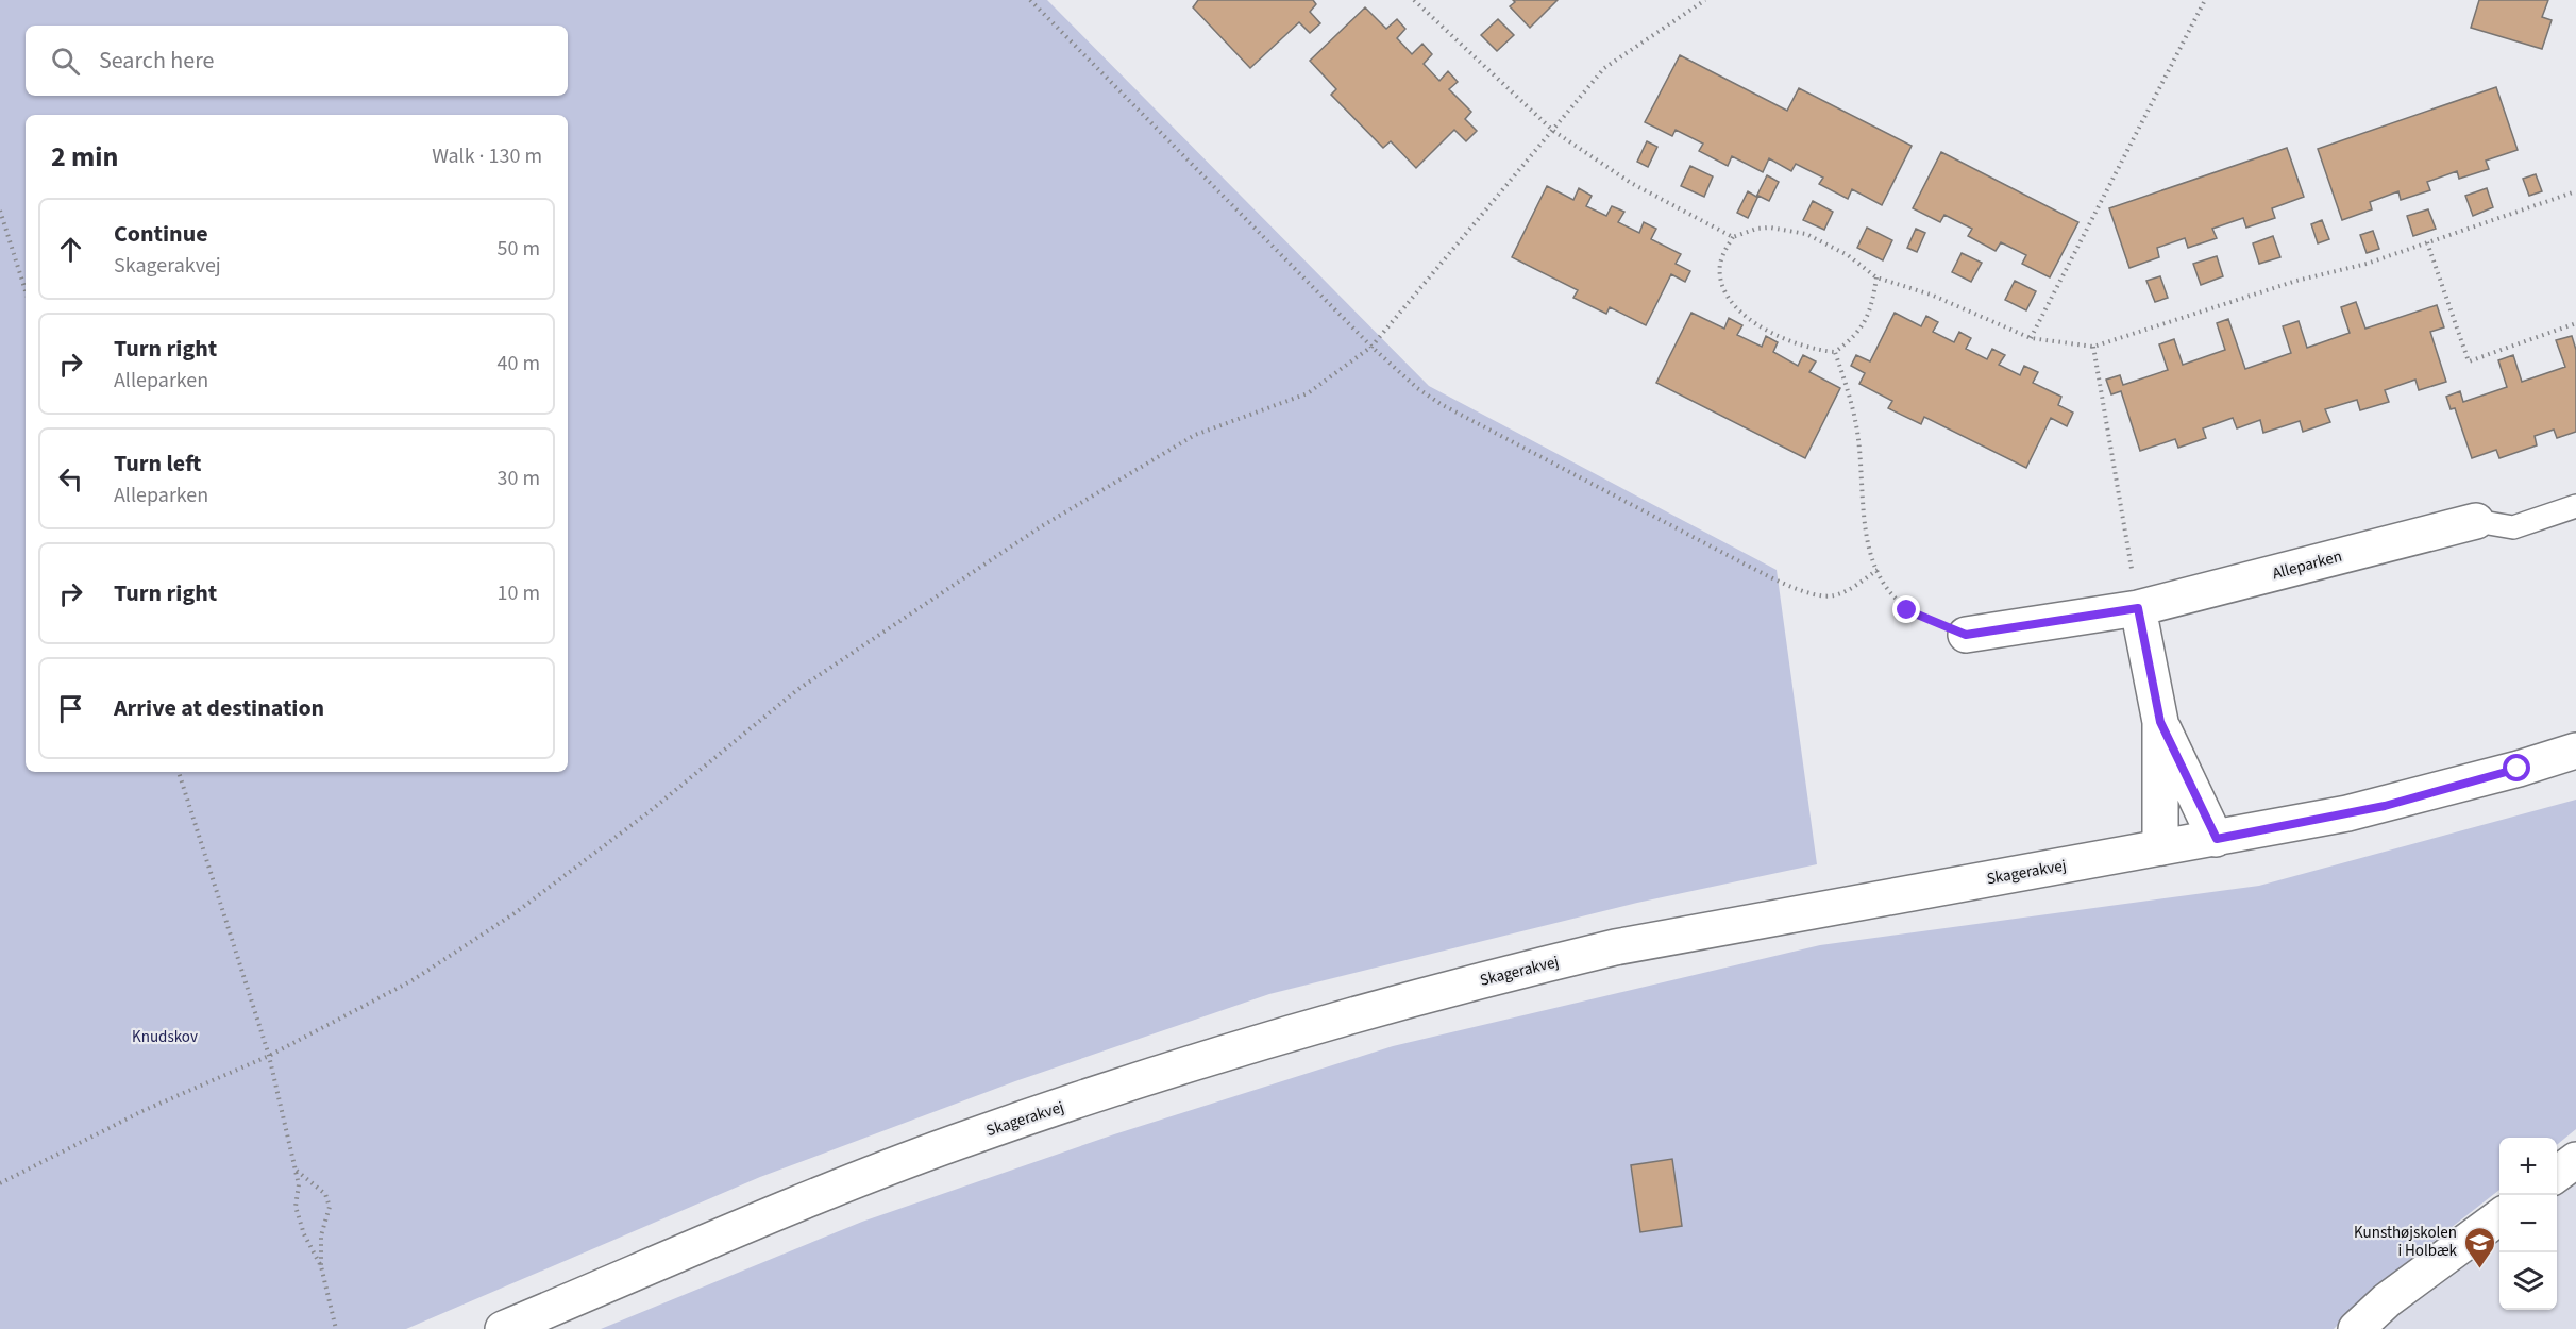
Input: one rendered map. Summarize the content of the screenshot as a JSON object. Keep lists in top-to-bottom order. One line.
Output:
{"streets":{"street":["Alleparken","Skagerakvej"]},"parks":["Knudskov"],"places":{"school or university":["Kunsthøjskolen i Holbæk"]},"page":{"search":"Search here","heading":["2 min","Walk · 130 m"],"list":[["Continue","Skagerakvej","50 m"],["Turn right","Alleparken","40 m"],["Turn left","Alleparken","30 m"],["Turn right","10 m"],"Arrive at destination"],"map_buttons":["+","−"]}}
